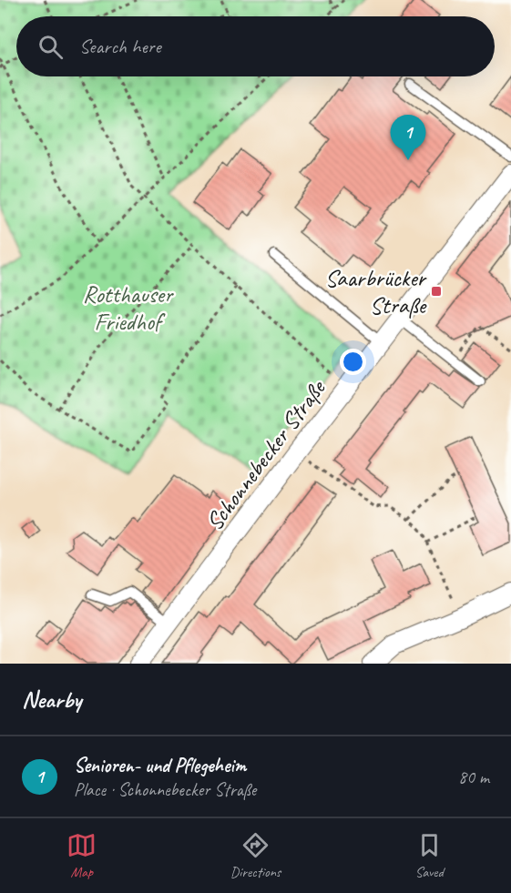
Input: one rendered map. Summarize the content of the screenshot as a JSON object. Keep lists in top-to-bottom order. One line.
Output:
{"streets":{"street":["Schonnebecker Straße"]},"parks":["Rotthauser Friedhof"],"places":{"transit":["Saarbrücker Straße"]},"page":{"search":"Search here","pins":"1","heading":"Nearby","list":[{"mark":"1","name":"Senioren- und Pflegeheim","note":"Place · Schonnebecker Straße","value":"80 m"}],"nav":["Map","Directions","Saved"]}}
